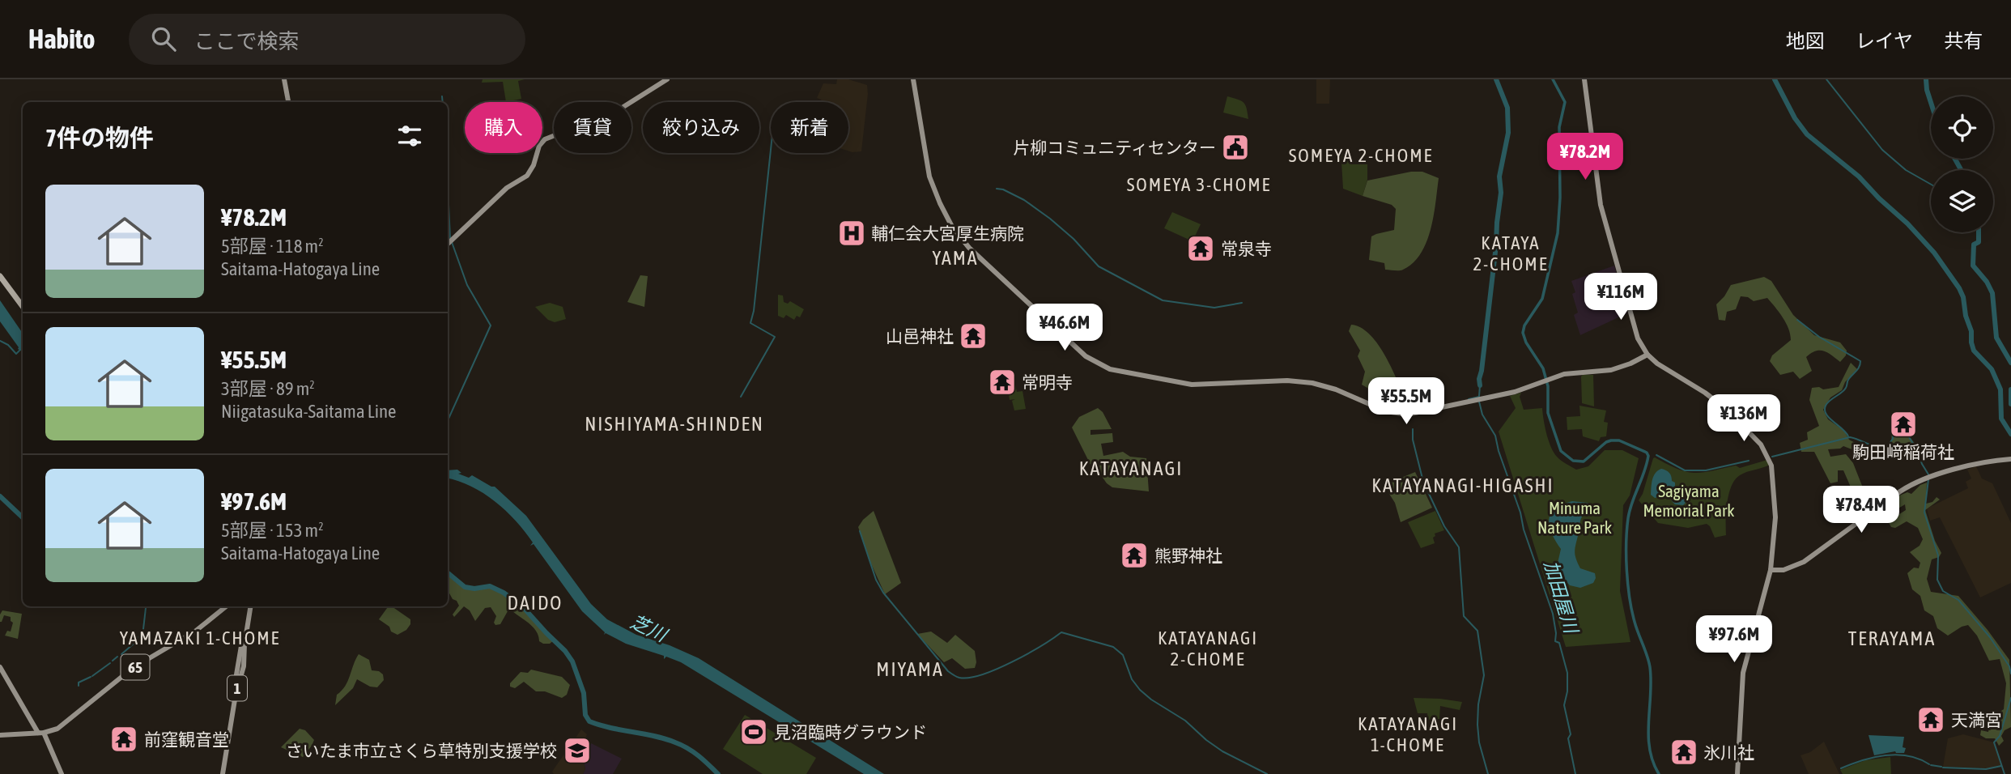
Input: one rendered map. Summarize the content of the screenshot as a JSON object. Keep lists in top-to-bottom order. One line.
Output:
{"streets":{"main road":["65","1"]},"districts":["SOMEYA 2-CHOME","SOMEYA 3-CHOME","KATAYA 2-CHOME","YAMA","NISHIYAMA-SHINDEN","KATAYANAGI","KATAYANAGI-HIGASHI","DAIDO","YAMAZAKI 1-CHOME","KATAYANAGI 2-CHOME","TERAYAMA","MIYAMA","KATAYANAGI 1-CHOME"],"water":["加田屋川","芝川"],"parks":["Sagiyama Memorial Park","Minuma Nature Park"],"places":{"public building":["片柳コミュニティセンター"],"hospital":["輔仁会大宮厚生病院"],"temple":["常泉寺","山邑神社","常明寺","駒田﨑稲荷社","熊野神社","天満宮","前窪観音堂","氷川社"],"sports":["見沼臨時グラウンド"],"school or university":["さいたま市立さくら草特別支援学校"]},"page":{"header":"Habito","search":"ここで検索","nav":["地図","レイヤ","共有"],"chip":["購入","賃貸","絞り込み","新着"],"heading":"7件の物件","price":["¥78.2M","¥116M","¥46.6M","¥55.5M","¥136M","¥78.4M","¥97.6M"],"list":[{"name":"¥78.2M","note":"5部屋 · 118 m² · Saitama-Hatogaya Line"},{"name":"¥55.5M","note":"3部屋 · 89 m² · Niigatasuka-Saitama Line"},{"name":"¥97.6M","note":"5部屋 · 153 m² · Saitama-Hatogaya Line"}]}}
